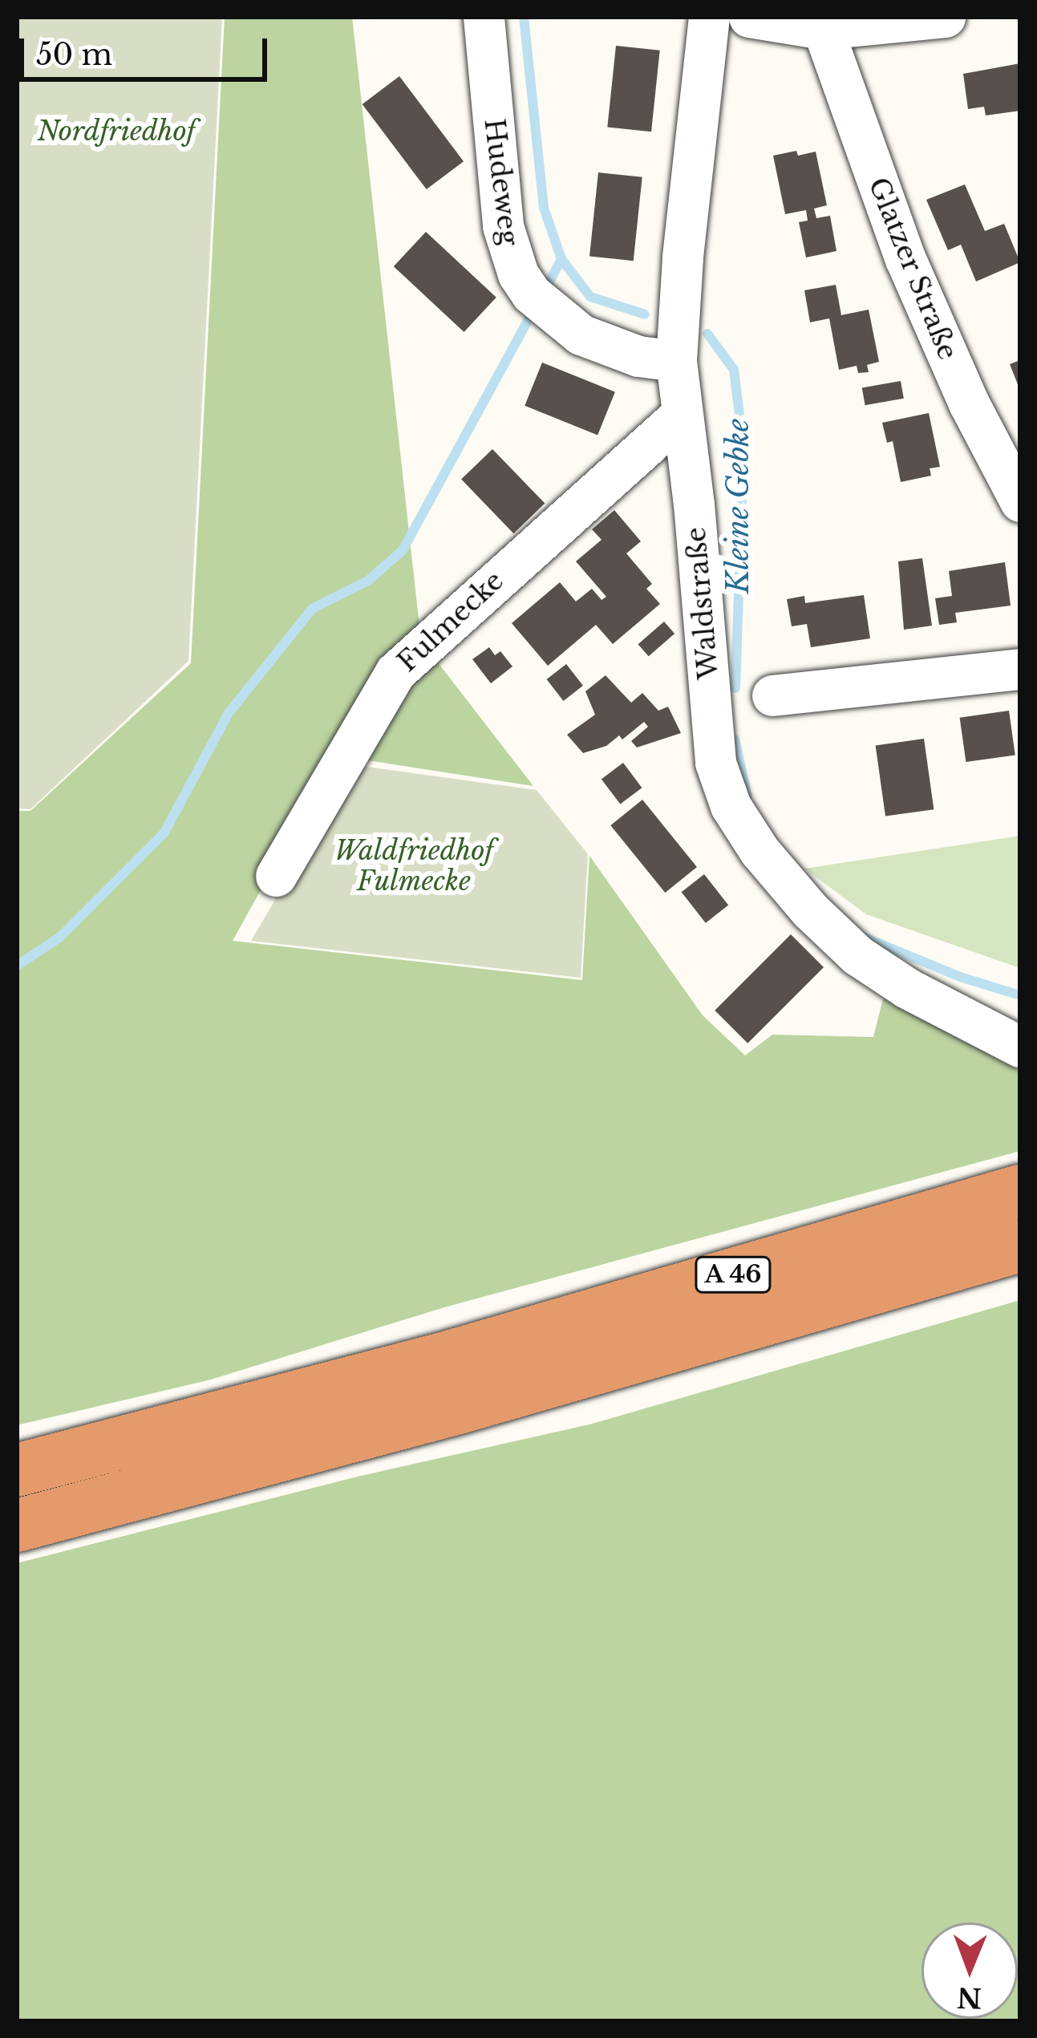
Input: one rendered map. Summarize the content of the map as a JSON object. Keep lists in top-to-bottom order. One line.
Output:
{"streets":{"highway":["A 46"],"street":["Hudeweg","Glatzer Straße","Waldstraße","Fulmecke"]},"crossings":[["Hudeweg","Waldstraße"],["Waldstraße","Fulmecke"]],"water":["Kleine Gebke"],"parks":["Nordfriedhof","Waldfriedhof Fulmecke"],"scale_bar":"50 m","north":"bottom"}
